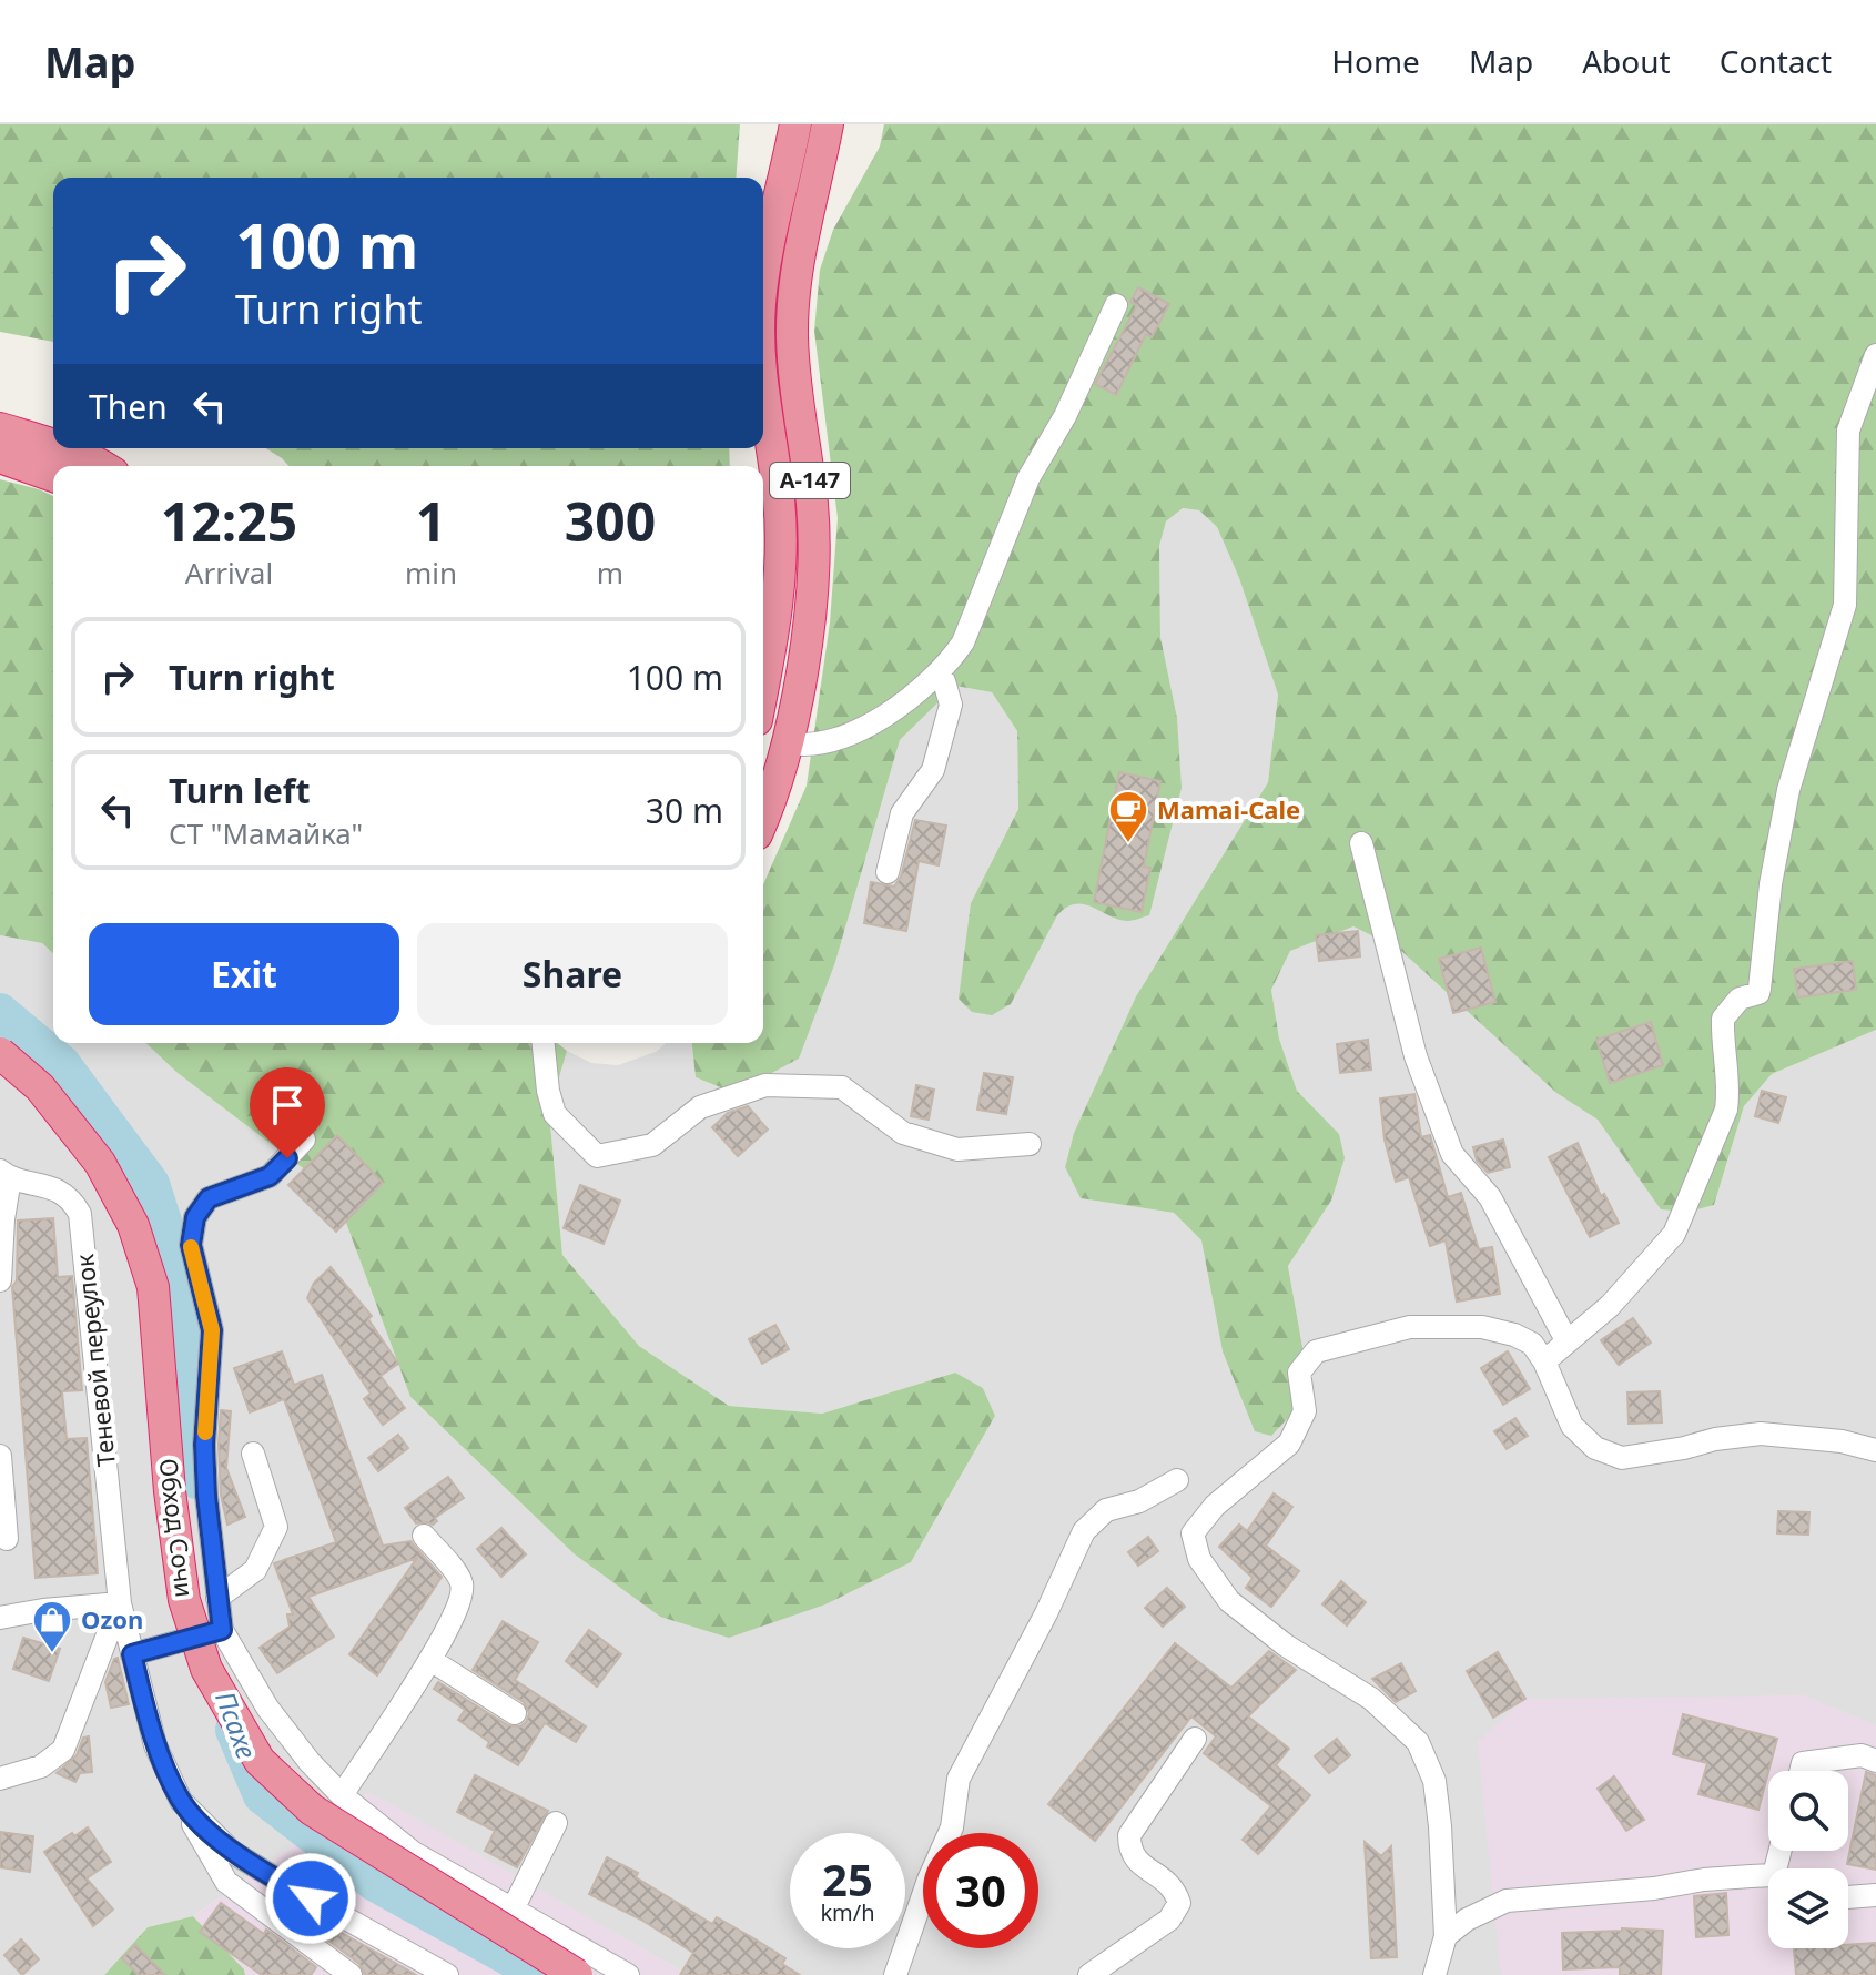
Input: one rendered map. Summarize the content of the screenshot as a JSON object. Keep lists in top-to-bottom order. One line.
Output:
{"streets":{"highway":["А-147","Обход Сочи"],"street":["Теневой переулок"]},"water":["Псахе"],"places":{"cafe":["Mamai-Cale"],"shop":["Ozon"]},"page":{"header":"Map","nav":["Home","Map","About","Contact"],"turn":["100 m","Turn right"],"then":"Then","eta":["12:25","Arrival","1","min","300","m"],"list":[{"name":"Turn right","value":"100 m"},{"name":"Turn left","note":"СТ \"Мамайка\"","value":"30 m"}],"buttons":["Exit","Share"],"speed":"25 km/h","limit":"30"}}
